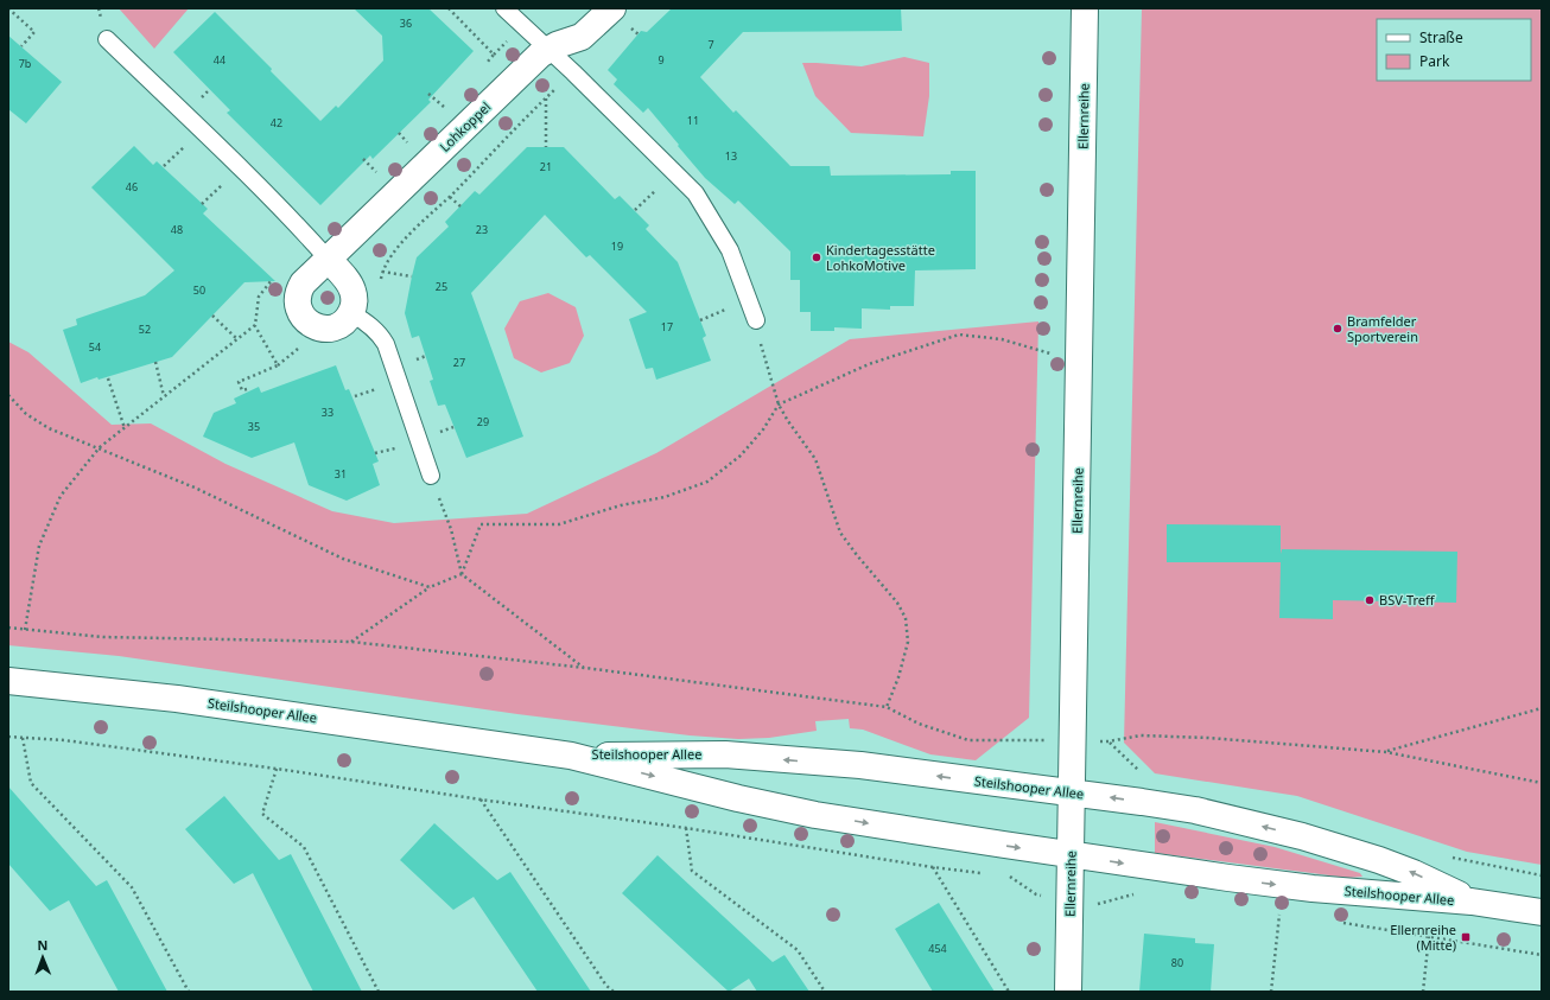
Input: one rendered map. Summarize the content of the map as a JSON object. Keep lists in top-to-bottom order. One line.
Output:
{"streets":{"main road":["Ellernreihe","Lohkoppel","Steilshooper Allee"]},"crossings":[["Ellernreihe","Steilshooper Allee"]],"places":{"other":["Kindertagesstätte LohkoMotive","Bramfelder Sportverein","BSV-Treff"],"transit":["Ellernreihe (Mitte)"]},"house_numbers":["36","7","44","9","7b","11","42","13","21","46","48","23","19","25","50","17","52","54","27","33","29","35","31","454","80"],"legend":["Straße","Park"],"north":"top"}
